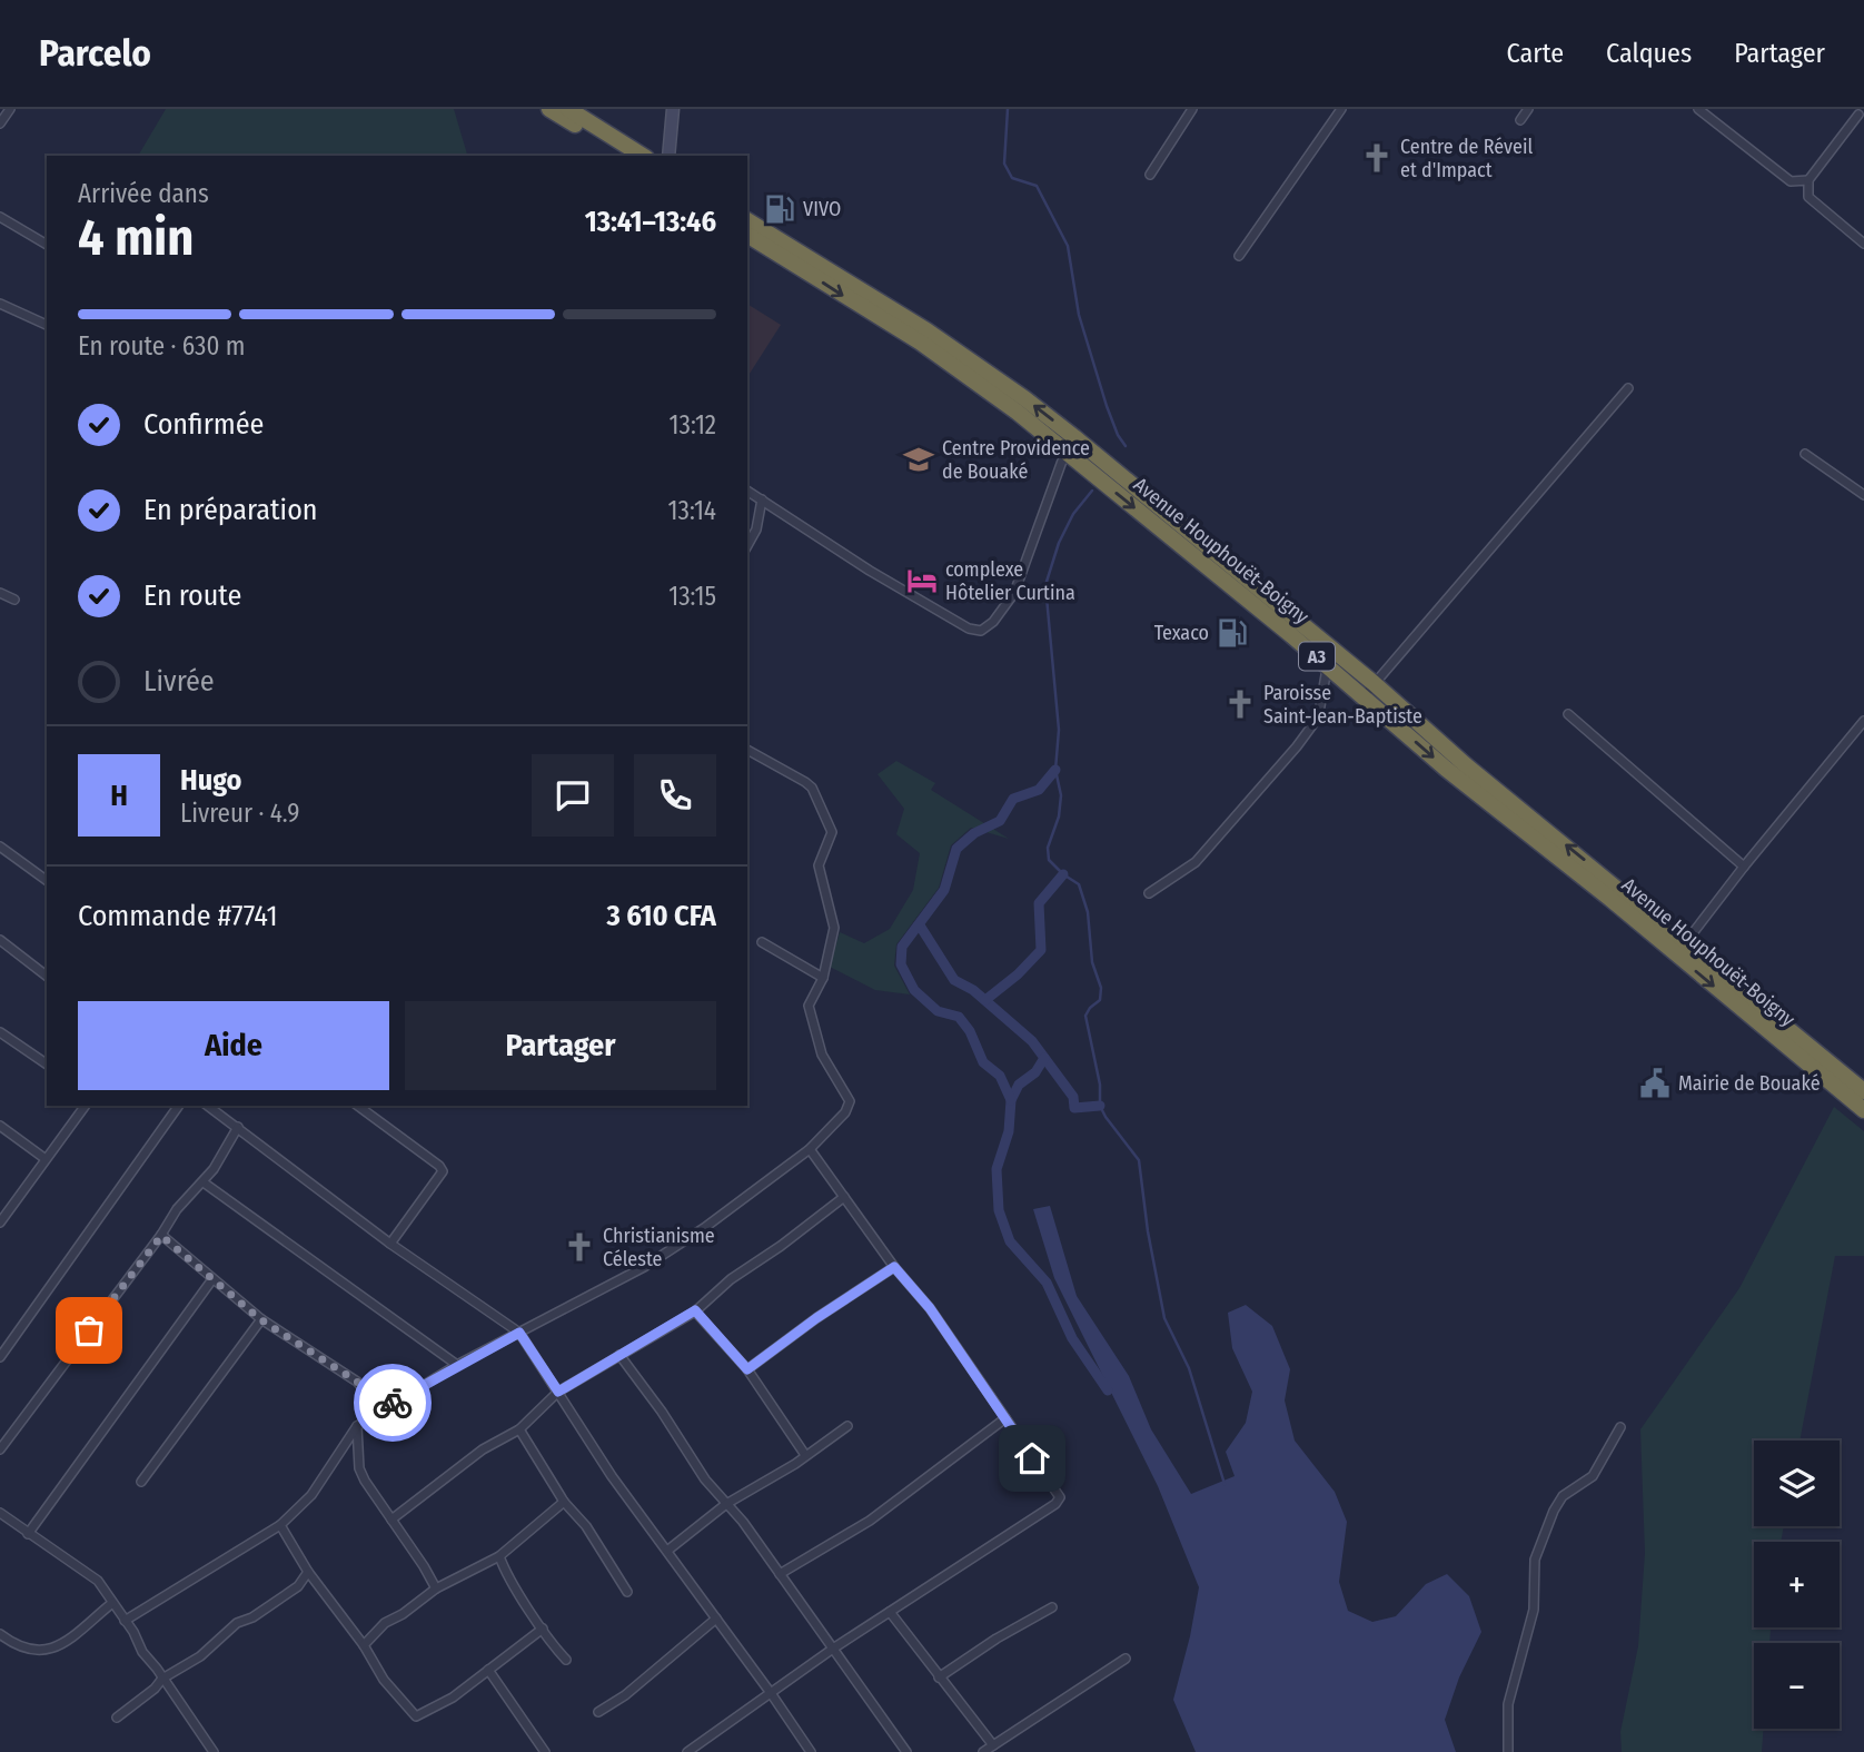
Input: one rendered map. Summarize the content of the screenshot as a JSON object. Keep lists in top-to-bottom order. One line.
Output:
{"streets":{"highway":["Avenue Houphouët-Boigny","A3"]},"places":{"church":["Centre de Réveil et d'Impact","Paroisse Saint-Jean-Baptiste","Christianisme Céleste"],"fuel station":["VIVO","Texaco"],"school or university":["Centre Providence de Bouaké"],"hotel":["complexe Hôtelier Curtina"],"public building":["Mairie de Bouaké"]},"page":{"header":"Parcelo","nav":["Carte","Calques","Partager"],"heading":["4 min","Arrivée dans","13:41–13:46"],"panel":["Hugo","Livreur · 4.9","Commande #7741","3 610 CFA"],"bar":"En route · 630 m","list":[["Confirmée","13:12"],["En préparation","13:14"],["En route","13:15"],"Livrée"],"round":"H","buttons":["Aide","Partager"],"map_buttons":["+","−"]}}
